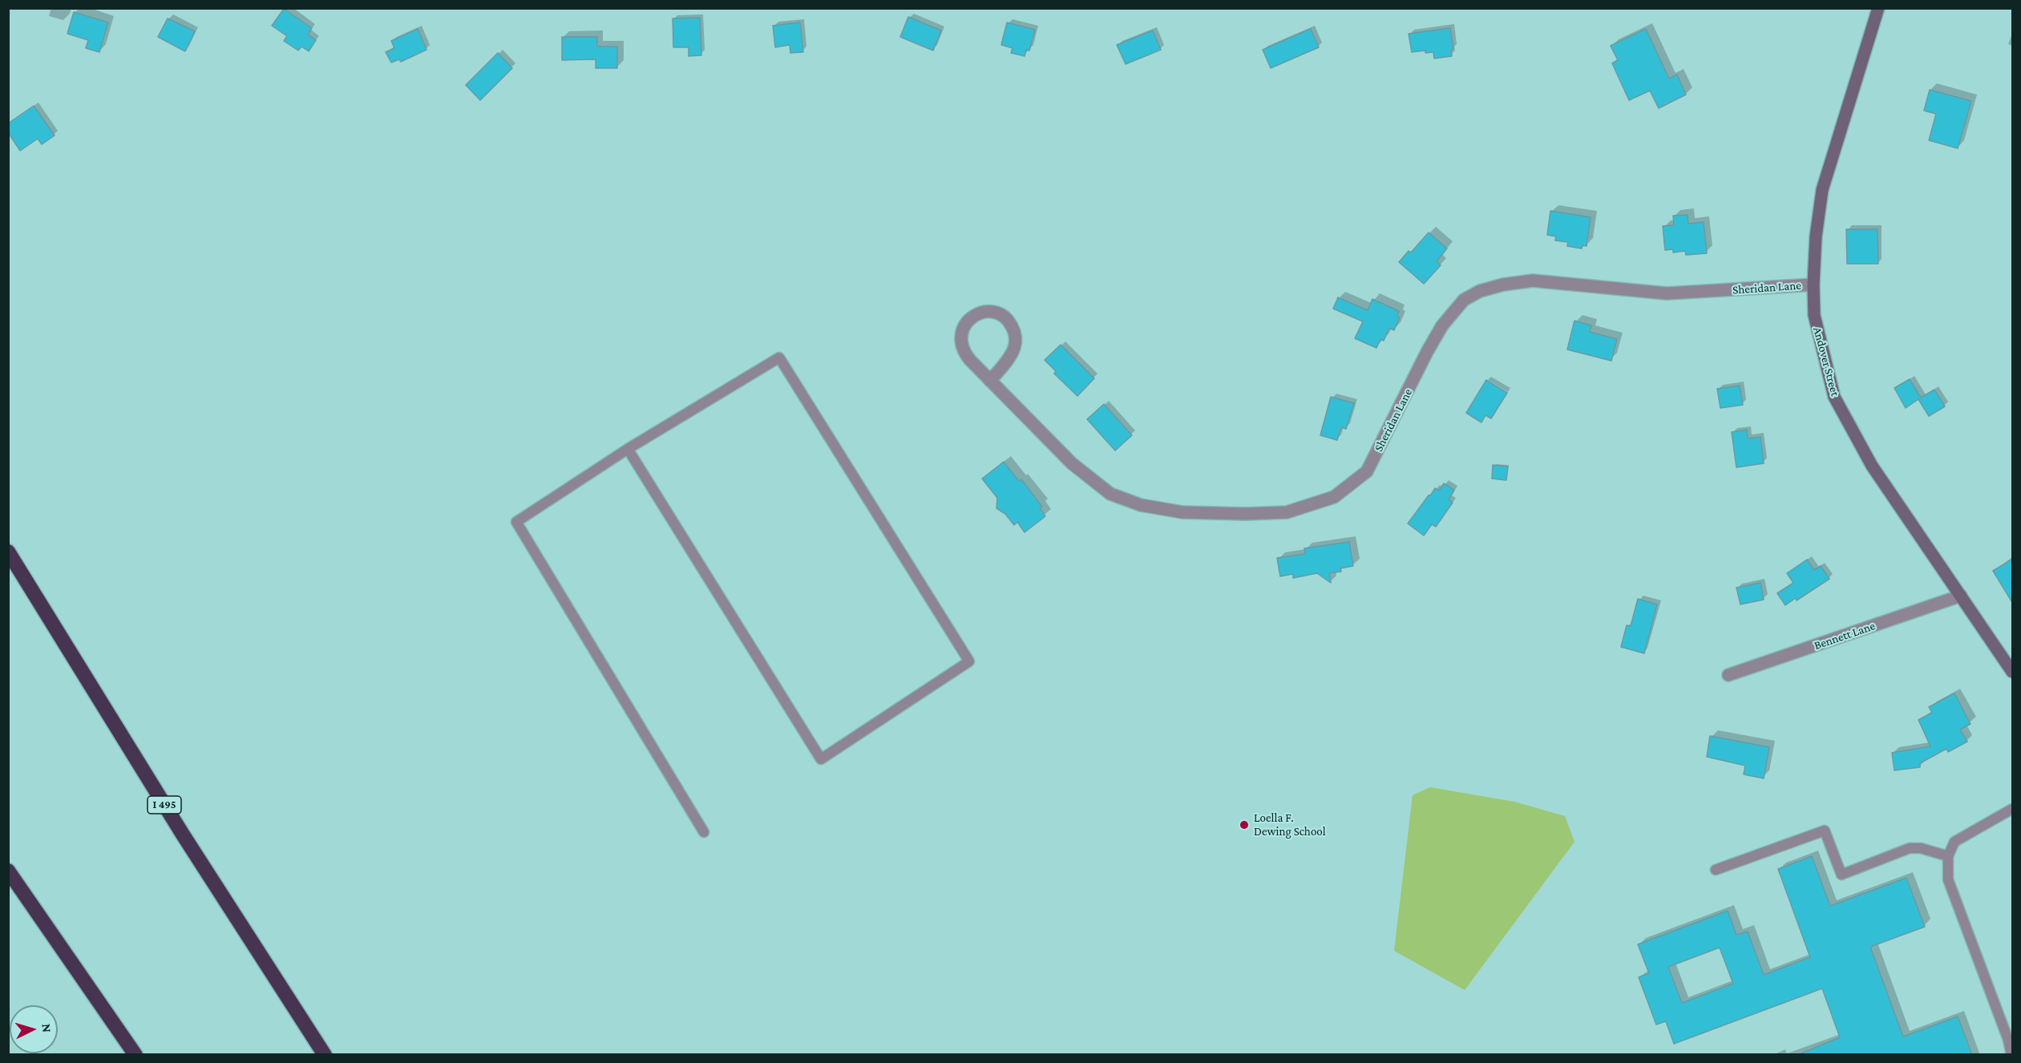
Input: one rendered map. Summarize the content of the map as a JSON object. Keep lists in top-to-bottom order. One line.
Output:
{"streets":{"highway":["I 495"],"main road":["Andover Street"],"street":["Sheridan Lane","Bennett Lane"]},"crossings":[["Sheridan Lane","Andover Street"],["Andover Street","Bennett Lane"]],"places":["Loella F. Dewing School"],"north":"right"}
